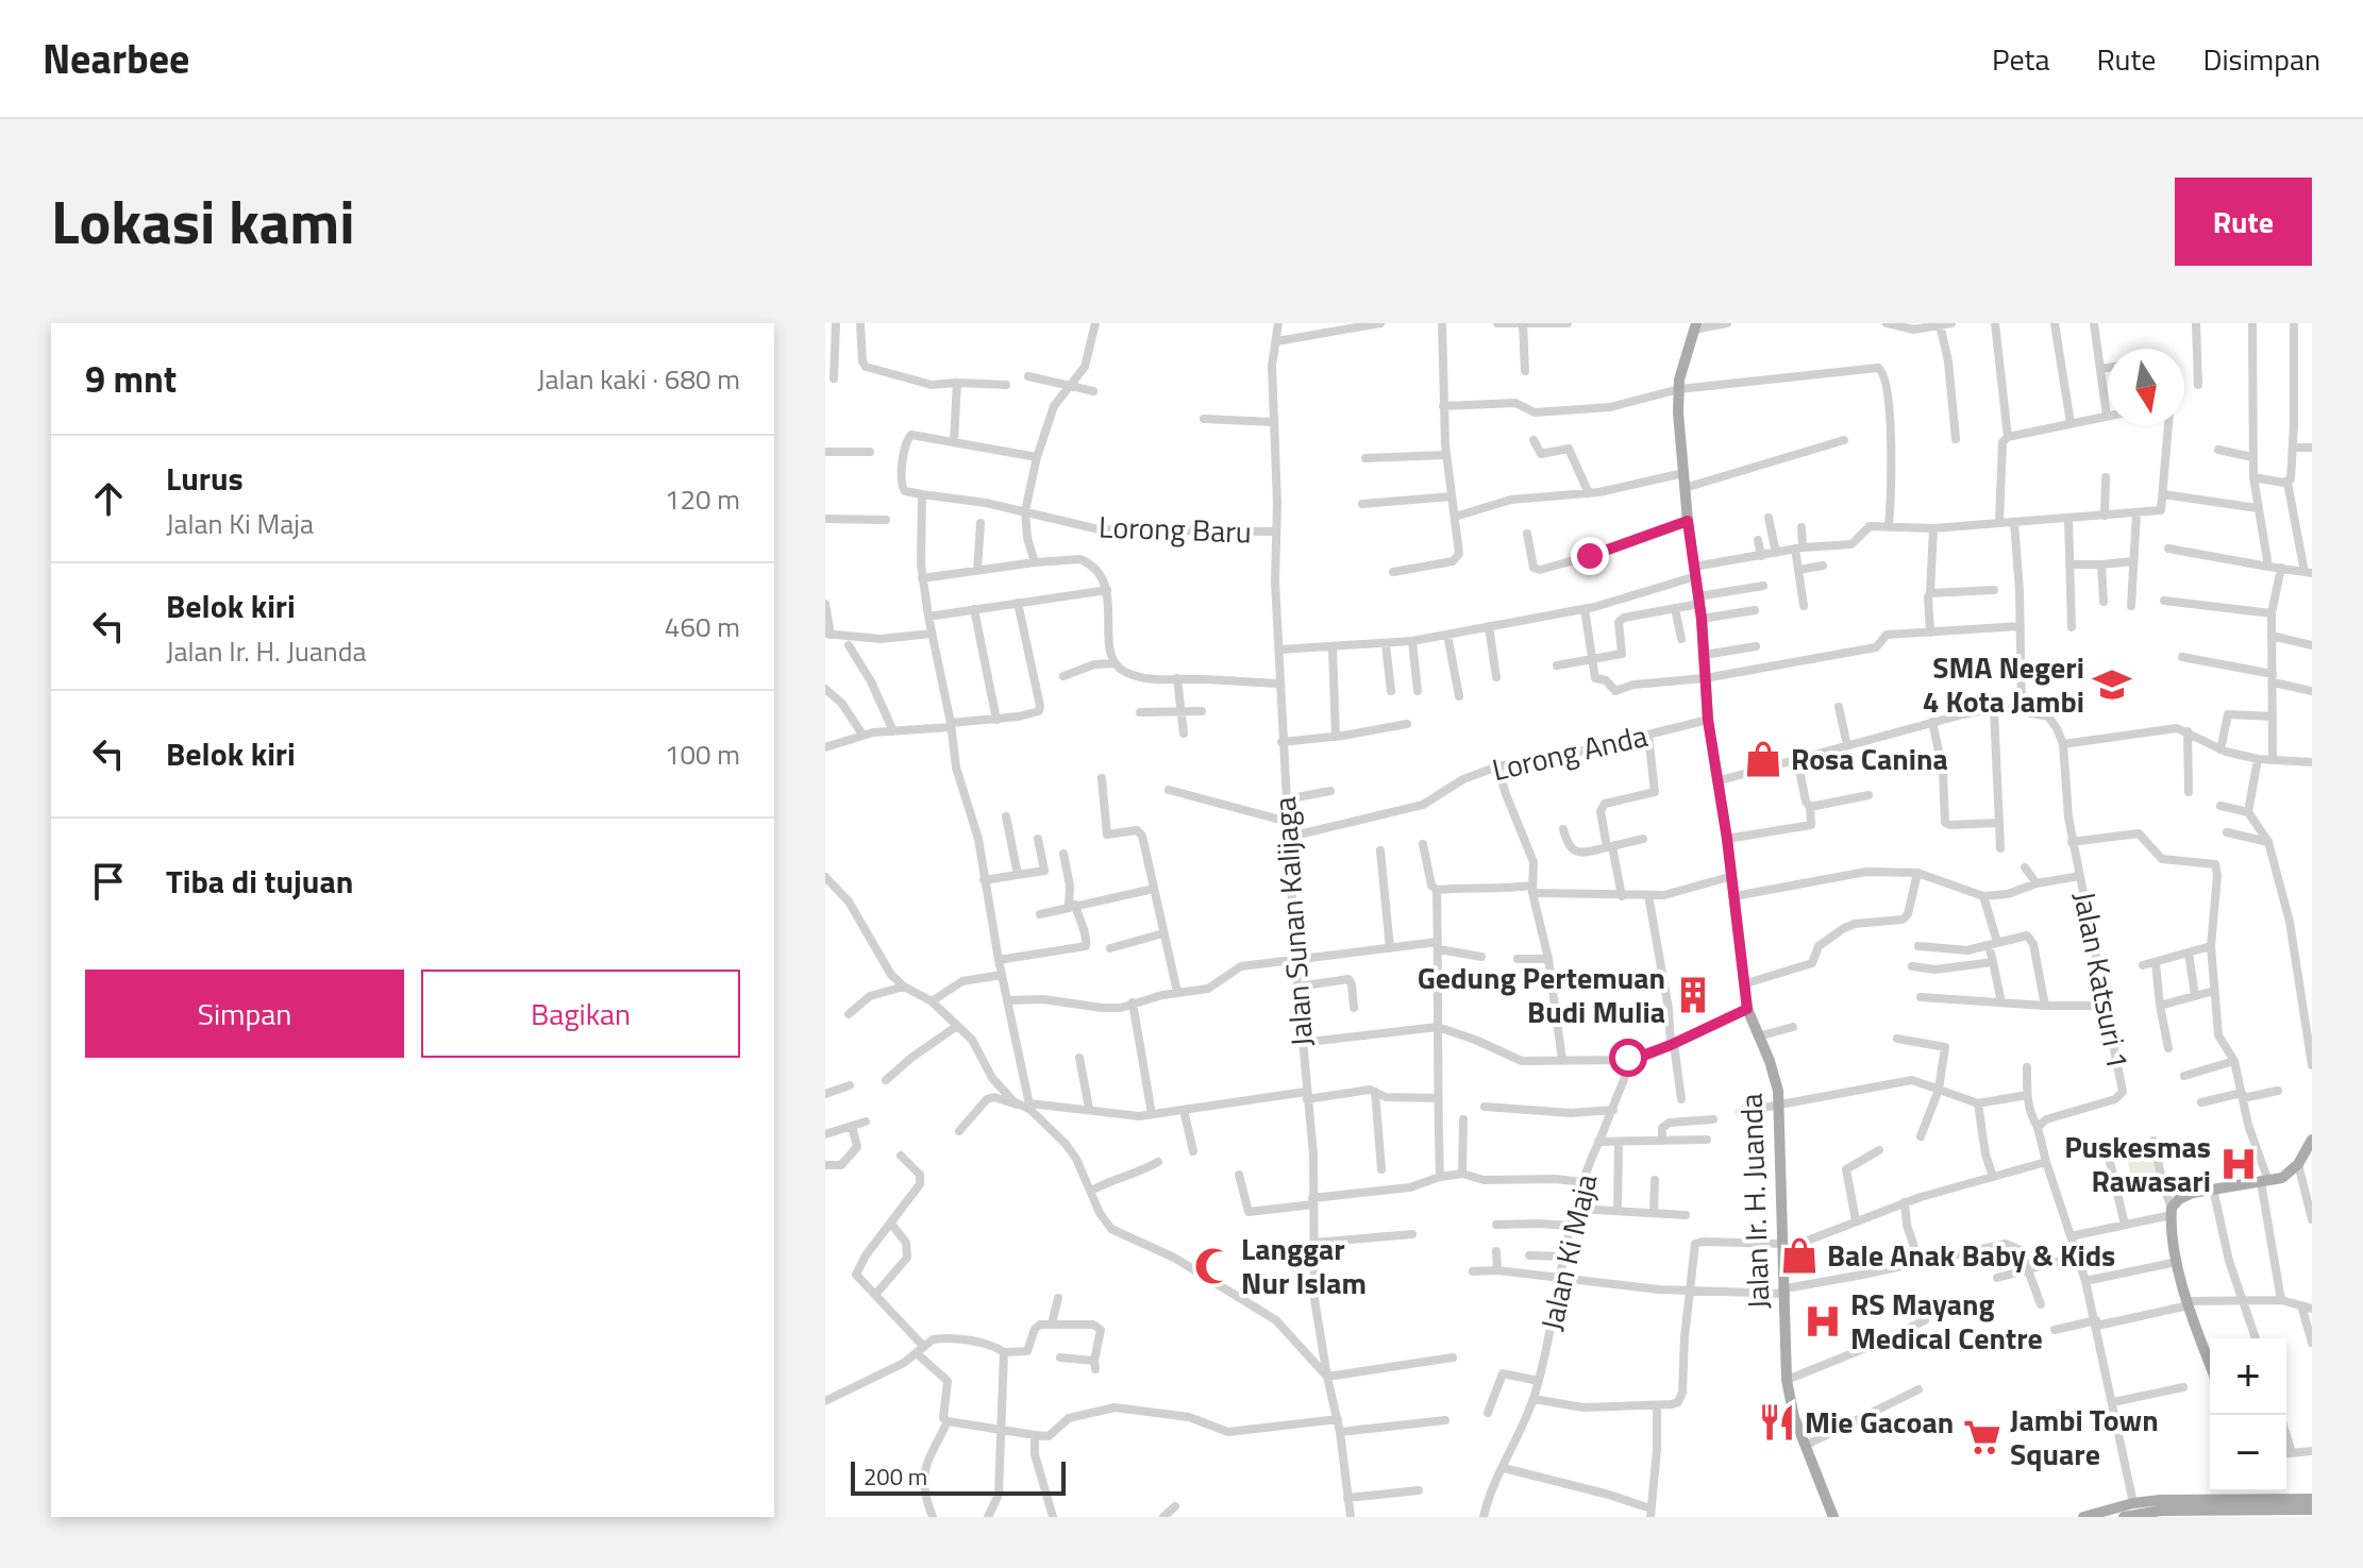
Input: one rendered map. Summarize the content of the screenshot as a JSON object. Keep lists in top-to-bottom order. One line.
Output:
{"streets":{"main road":["Jalan Ir. H. Juanda"],"street":["Lorong Baru","Lorong Anda","Jalan Sunan Kalijaga","Jalan Katsuri 1","Jalan Ki Maja"]},"crossings":[["Lorong Baru","Jalan Sunan Kalijaga"],["Lorong Anda","Jalan Sunan Kalijaga"],["Lorong Anda","Jalan Ir. H. Juanda"]],"places":{"school or university":["SMA Negeri 4 Kota Jambi"],"shop":["Rosa Canina","Bale Anak Baby & Kids"],"building":["Gedung Pertemuan Budi Mulia"],"hospital":["Puskesmas Rawasari","RS Mayang Medical Centre"],"mosque":["Langgar Nur Islam"],"restaurant":["Mie Gacoan"],"supermarket":["Jambi Town Square"]},"scale_bar":"200 m","north":"bottom","page":{"header":"Nearbee","nav":["Peta","Rute","Disimpan"],"title":"Lokasi kami","buttons":["Rute",["Simpan","Bagikan"]],"heading":["9 mnt","Jalan kaki · 680 m"],"list":[["Lurus","Jalan Ki Maja","120 m"],["Belok kiri","Jalan Ir. H. Juanda","460 m"],["Belok kiri","100 m"],"Tiba di tujuan"],"map_buttons":["+","−"],"scale":"200 m"}}
